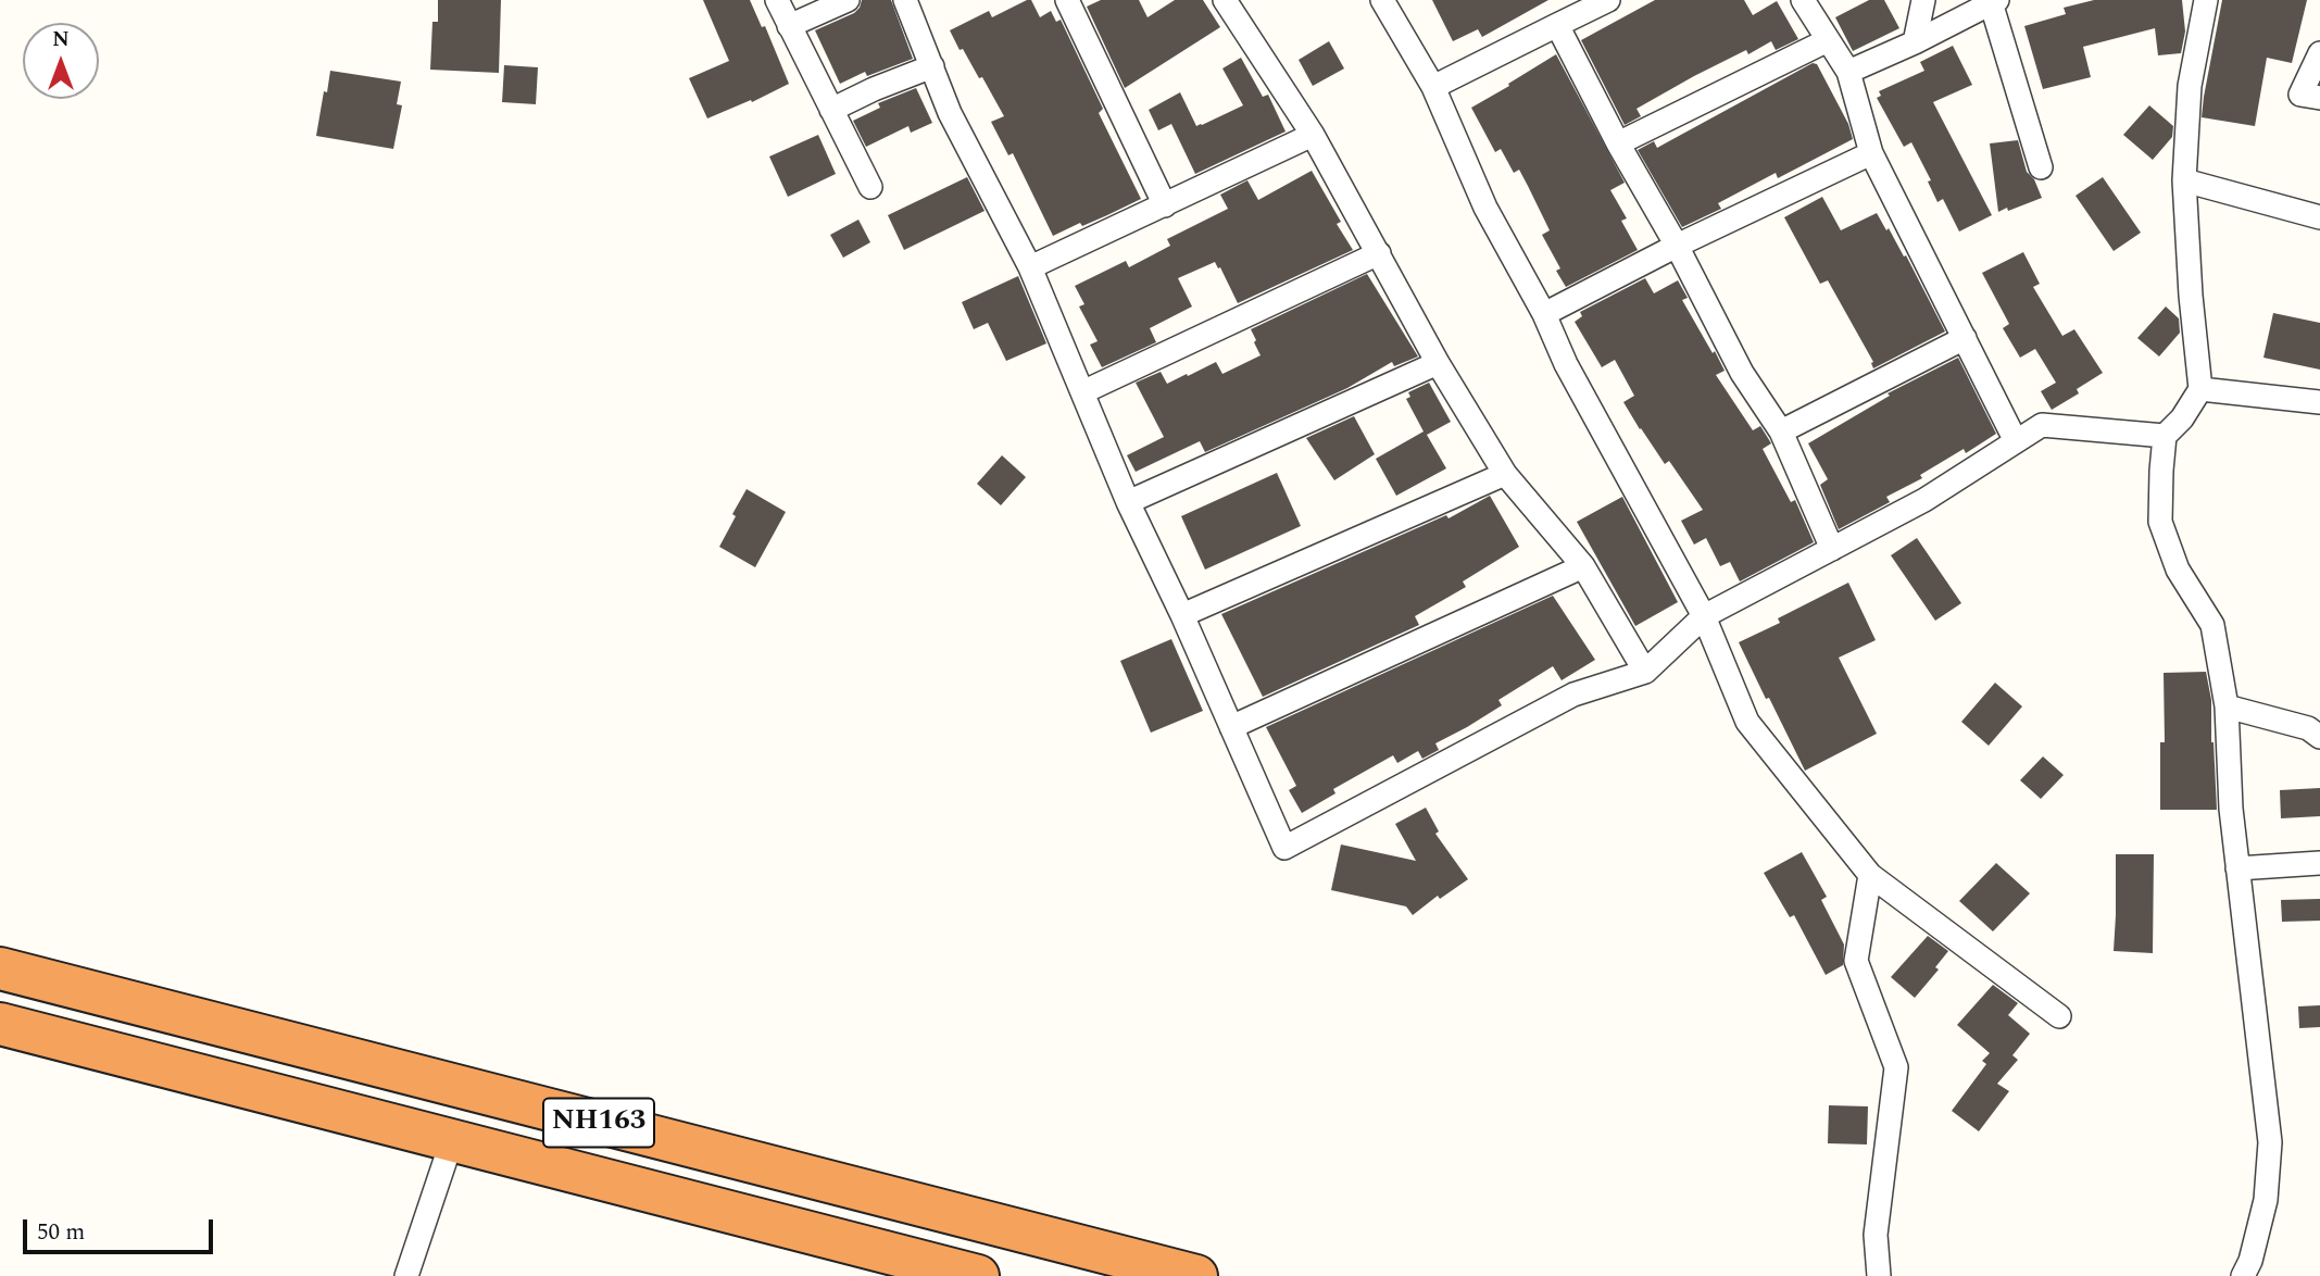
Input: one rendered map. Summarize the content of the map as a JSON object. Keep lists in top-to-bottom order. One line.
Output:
{"streets":{"highway":["NH163"]},"scale_bar":"50 m","north":"top"}
